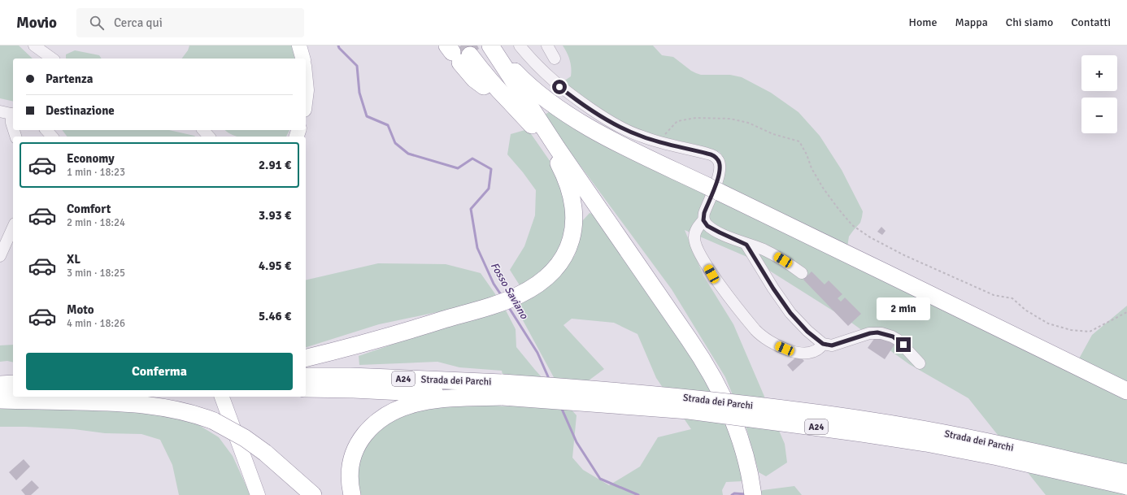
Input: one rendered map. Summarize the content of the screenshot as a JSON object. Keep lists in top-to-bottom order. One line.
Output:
{"streets":{"highway":["A24","Strada dei Parchi"]},"water":["Fosso Saviano"],"page":{"header":"Movio","search":"Cerca qui","nav":["Home","Mappa","Chi siamo","Contatti"],"map_buttons":["+","−"],"banner":["Partenza","Destinazione"],"list":[{"name":"Economy","note":"1 min · 18:23","value":"2.91 €"},{"name":"Comfort","note":"2 min · 18:24","value":"3.93 €"},{"name":"XL","note":"3 min · 18:25","value":"4.95 €"},{"name":"Moto","note":"4 min · 18:26","value":"5.46 €"}],"bubble":"2 min","buttons":"Conferma"}}
